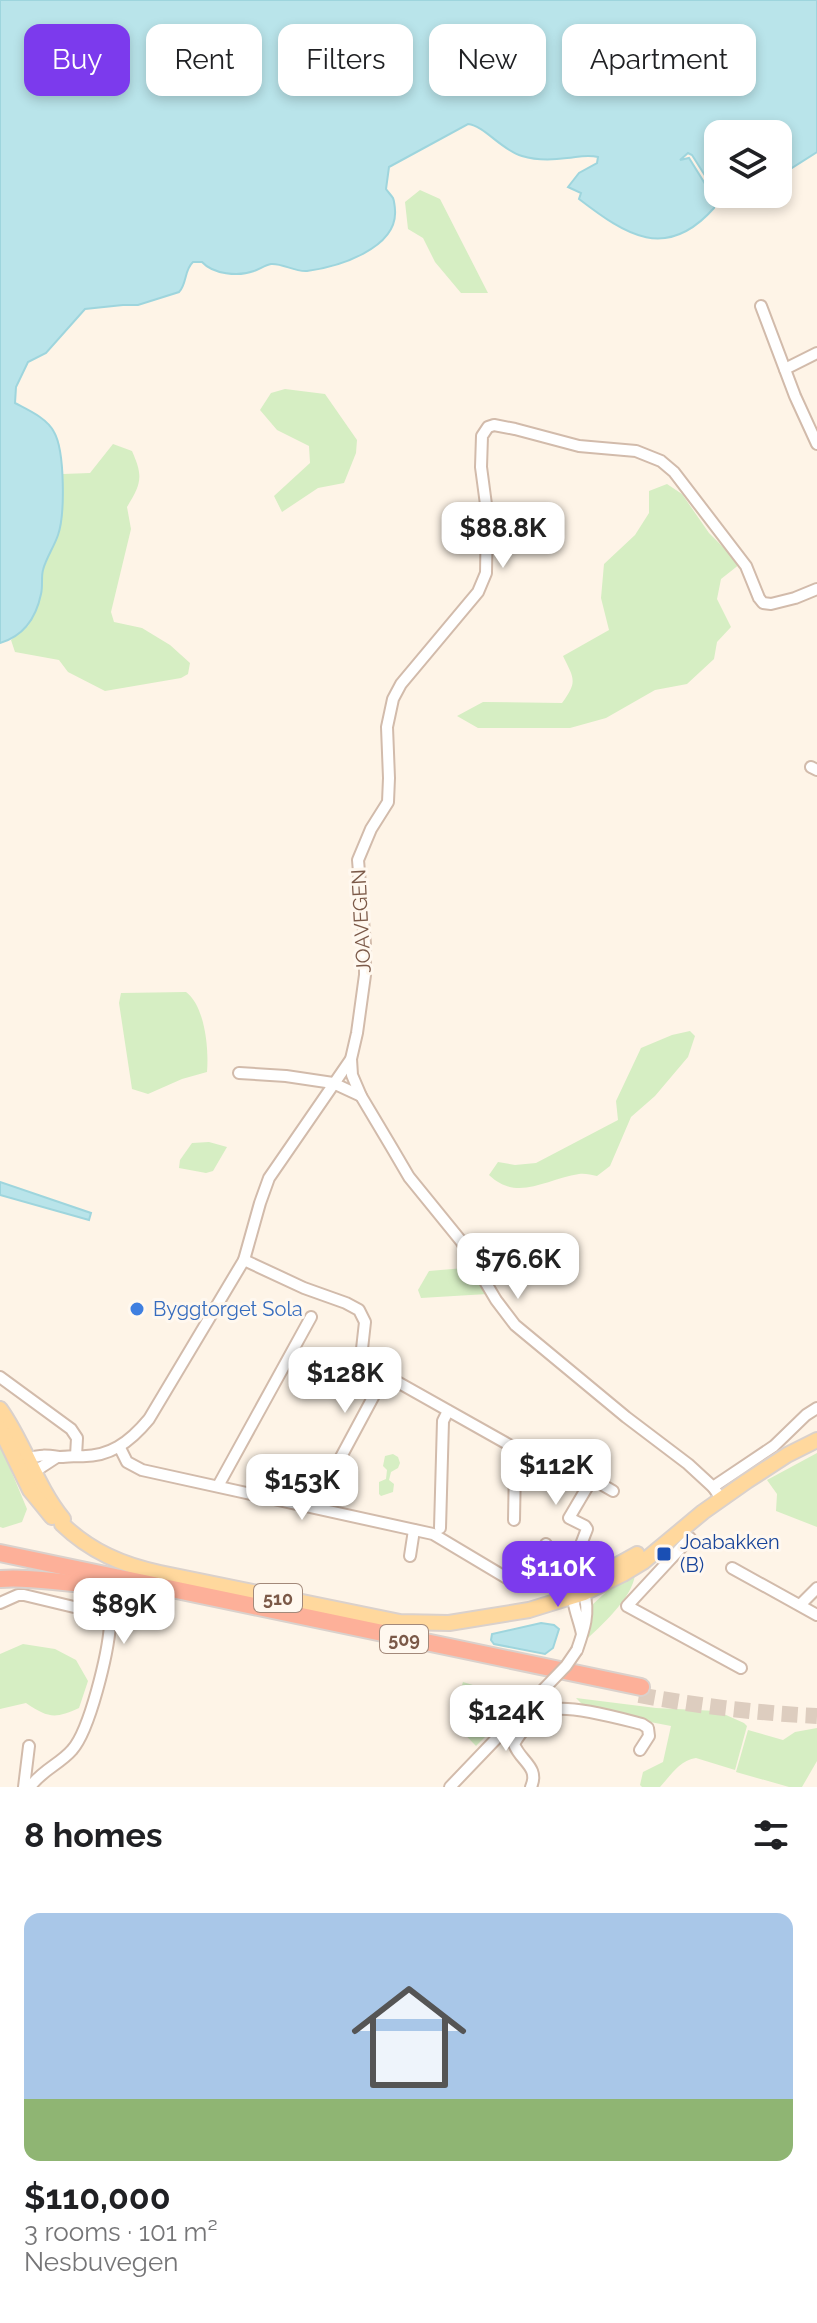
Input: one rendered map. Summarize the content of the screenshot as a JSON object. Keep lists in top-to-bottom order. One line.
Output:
{"streets":{"highway":["509"],"main road":["510"],"street":["JOAVEGEN"]},"places":{"other":["Byggtorget Sola"],"transit":["Joabakken (B)"]},"page":{"chip":["Buy","Rent","Filters","New","Apartment"],"price":["$88.8K","$76.6K","$128K","$112K","$153K","$110K","$89K","$124K"],"heading":"8 homes","list":[{"name":"$110,000","note":"3 rooms · 101 m² · Nesbuvegen"}]}}
